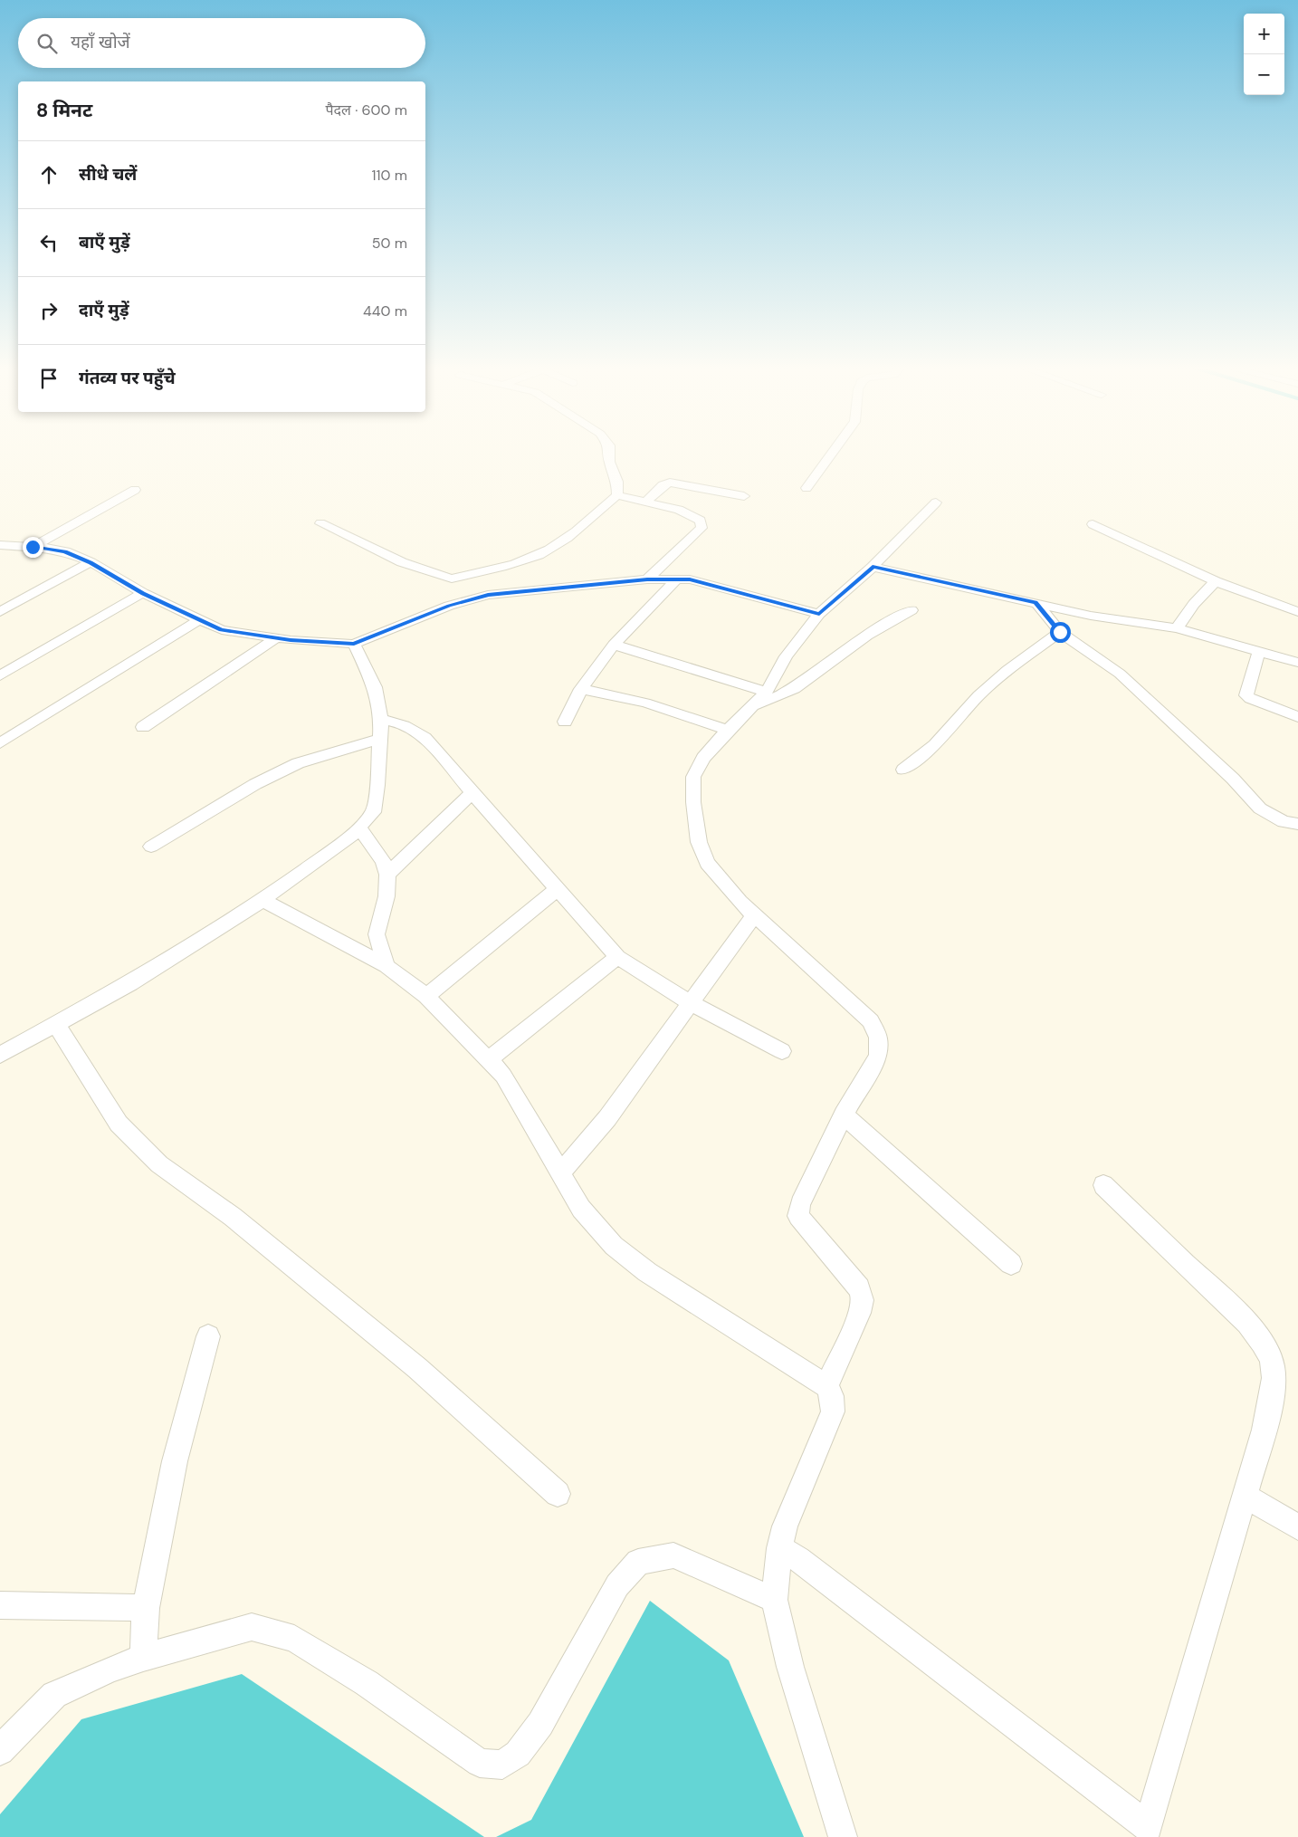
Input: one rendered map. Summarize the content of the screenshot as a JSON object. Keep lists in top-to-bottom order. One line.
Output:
{"page":{"map_buttons":["+","−"],"search":"यहाँ खोजें","heading":["8 मिनट","पैदल · 600 m"],"list":[["सीधे चलें","110 m"],["बाएँ मुड़ें","50 m"],["दाएँ मुड़ें","440 m"],"गंतव्य पर पहुँचे"]}}
